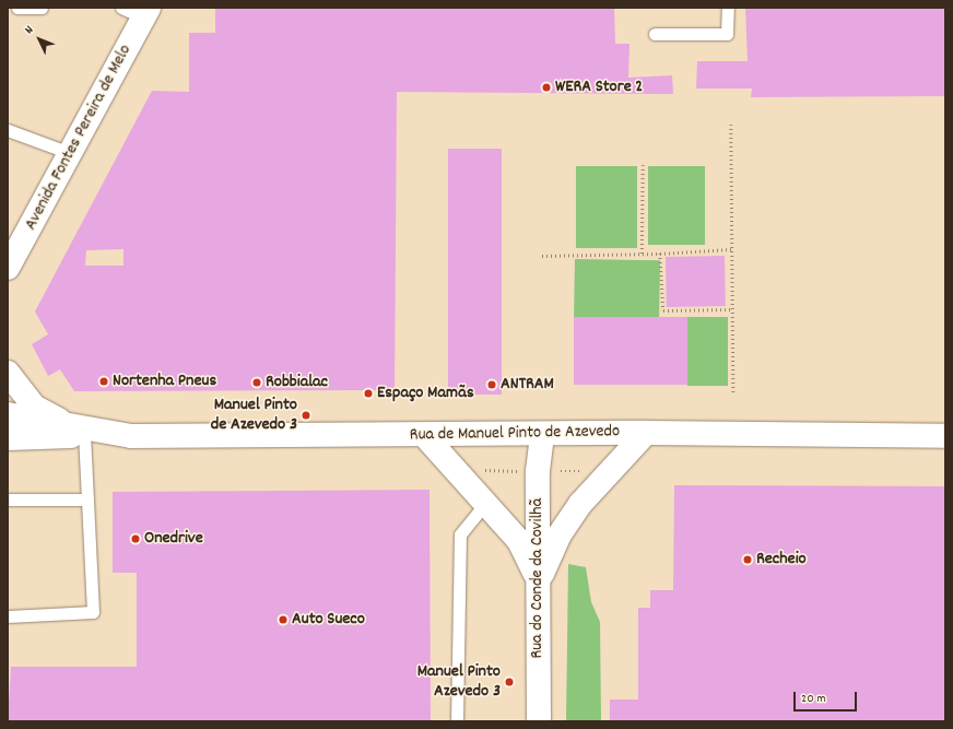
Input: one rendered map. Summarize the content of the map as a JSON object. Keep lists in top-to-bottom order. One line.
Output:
{"streets":{"main road":["Avenida Fontes Pereira de Melo","Rua de Manuel Pinto de Azevedo","Rua do Conde da Covilhã"]},"crossings":[["Rua de Manuel Pinto de Azevedo","Rua do Conde da Covilhã"]],"places":["WERA Store 2","Nortenha Pneus","Robbialac","ANTRAM","Espaço Mamãs","Manuel Pinto de Azevedo 3","Onedrive","Recheio","Auto Sueco","Manuel Pinto Azevedo 3"],"scale_bar":"20 m","north":"top left"}
